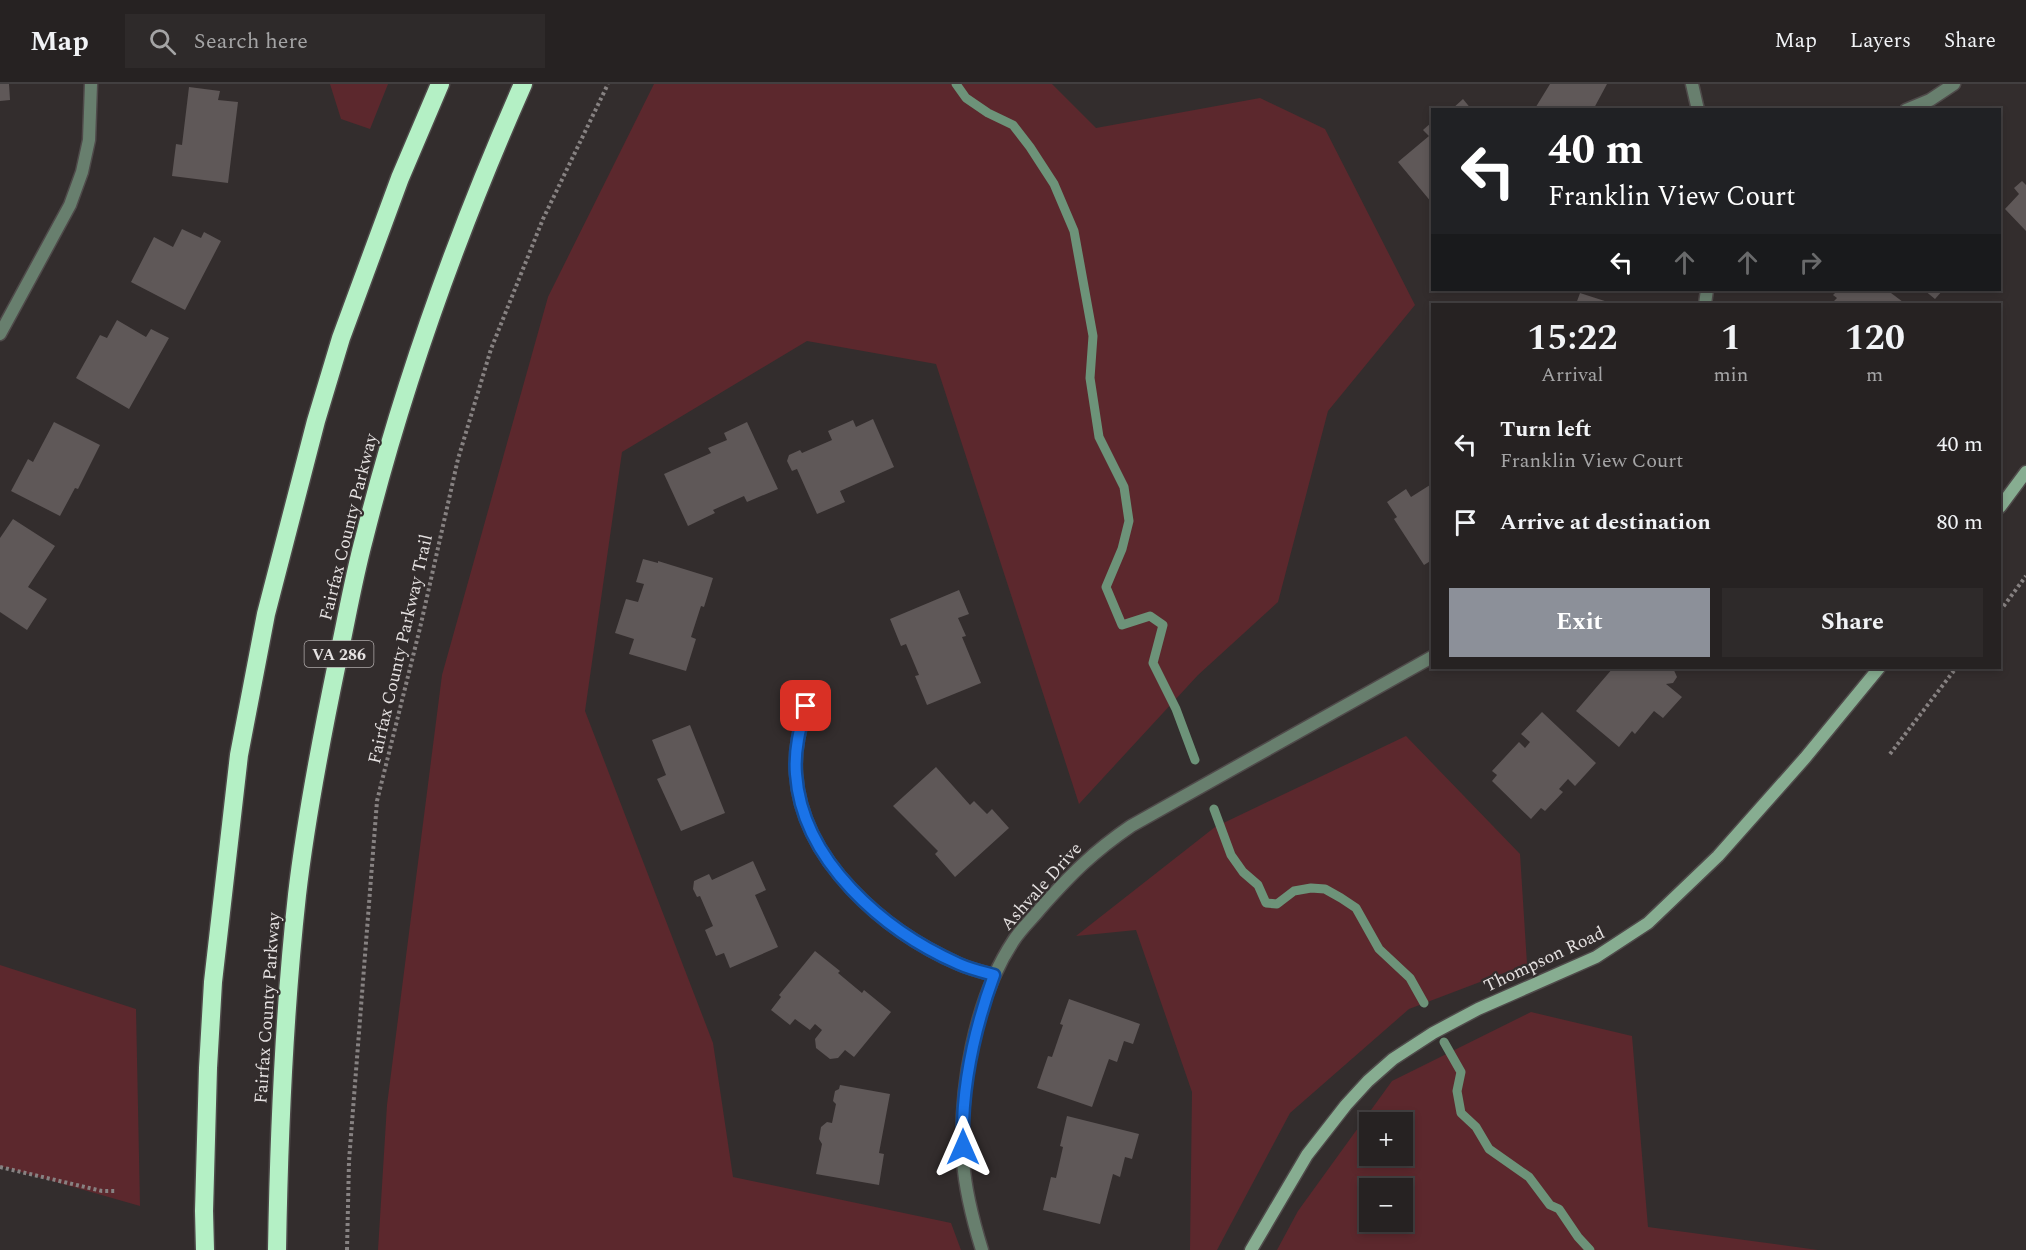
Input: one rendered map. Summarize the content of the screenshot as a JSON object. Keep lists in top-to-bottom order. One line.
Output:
{"streets":{"highway":["Fairfax County Parkway","VA 286"],"street":["Ashvale Drive","Thompson Road"],"path":["Fairfax County Parkway Trail"]},"page":{"header":"Map","search":"Search here","nav":["Map","Layers","Share"],"turn":["40 m","Franklin View Court"],"eta":["15:22","Arrival","1","min","120","m"],"list":[{"name":"Turn left","note":"Franklin View Court","value":"40 m"},{"name":"Arrive at destination","value":"80 m"}],"buttons":["Exit","Share"],"map_buttons":["+","−"]}}
